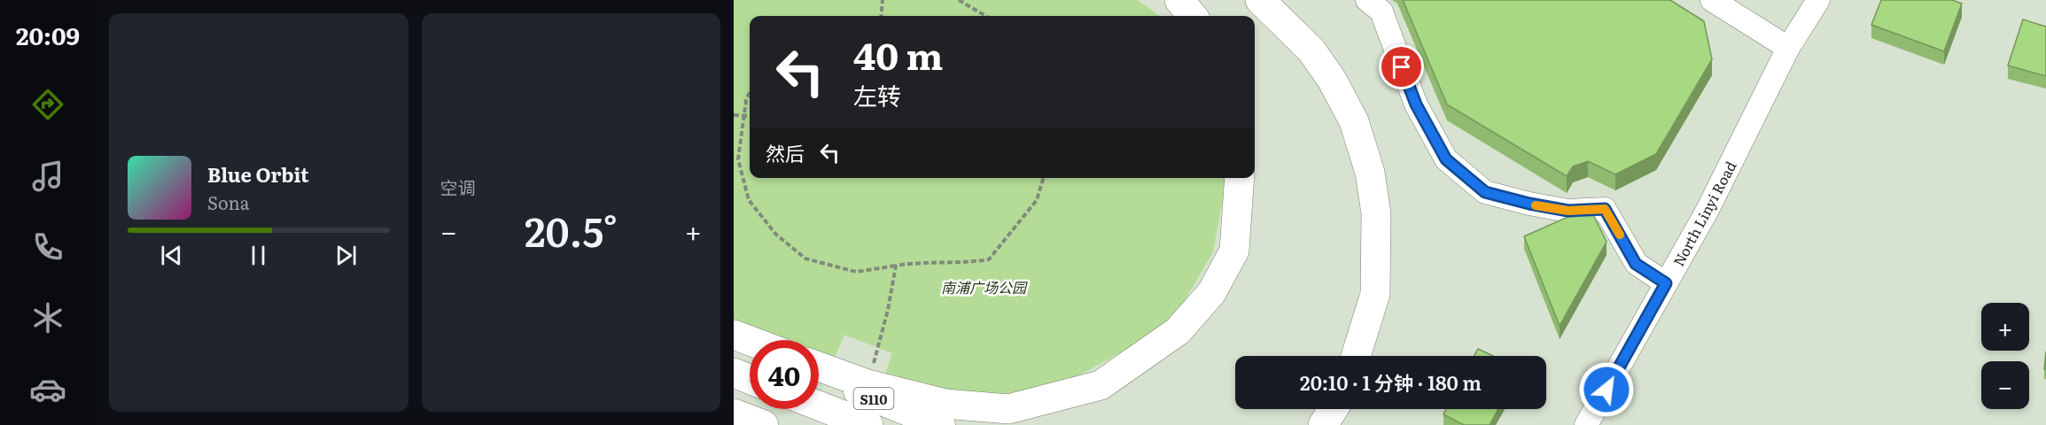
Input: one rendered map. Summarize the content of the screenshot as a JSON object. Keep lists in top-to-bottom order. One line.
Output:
{"streets":{"main road":["S110"],"street":["North Linyi Road"]},"parks":["南浦广场公园"],"page":{"tabs":"20:09","tile":"空调","turn":["40 m","左转"],"then":"然后","song":["Blue Orbit","Sona"],"heat":["−","20.5°","+"],"map_buttons":["+","−"],"limit":"40","trip":"20:10 · 1 分钟 · 180 m"}}
